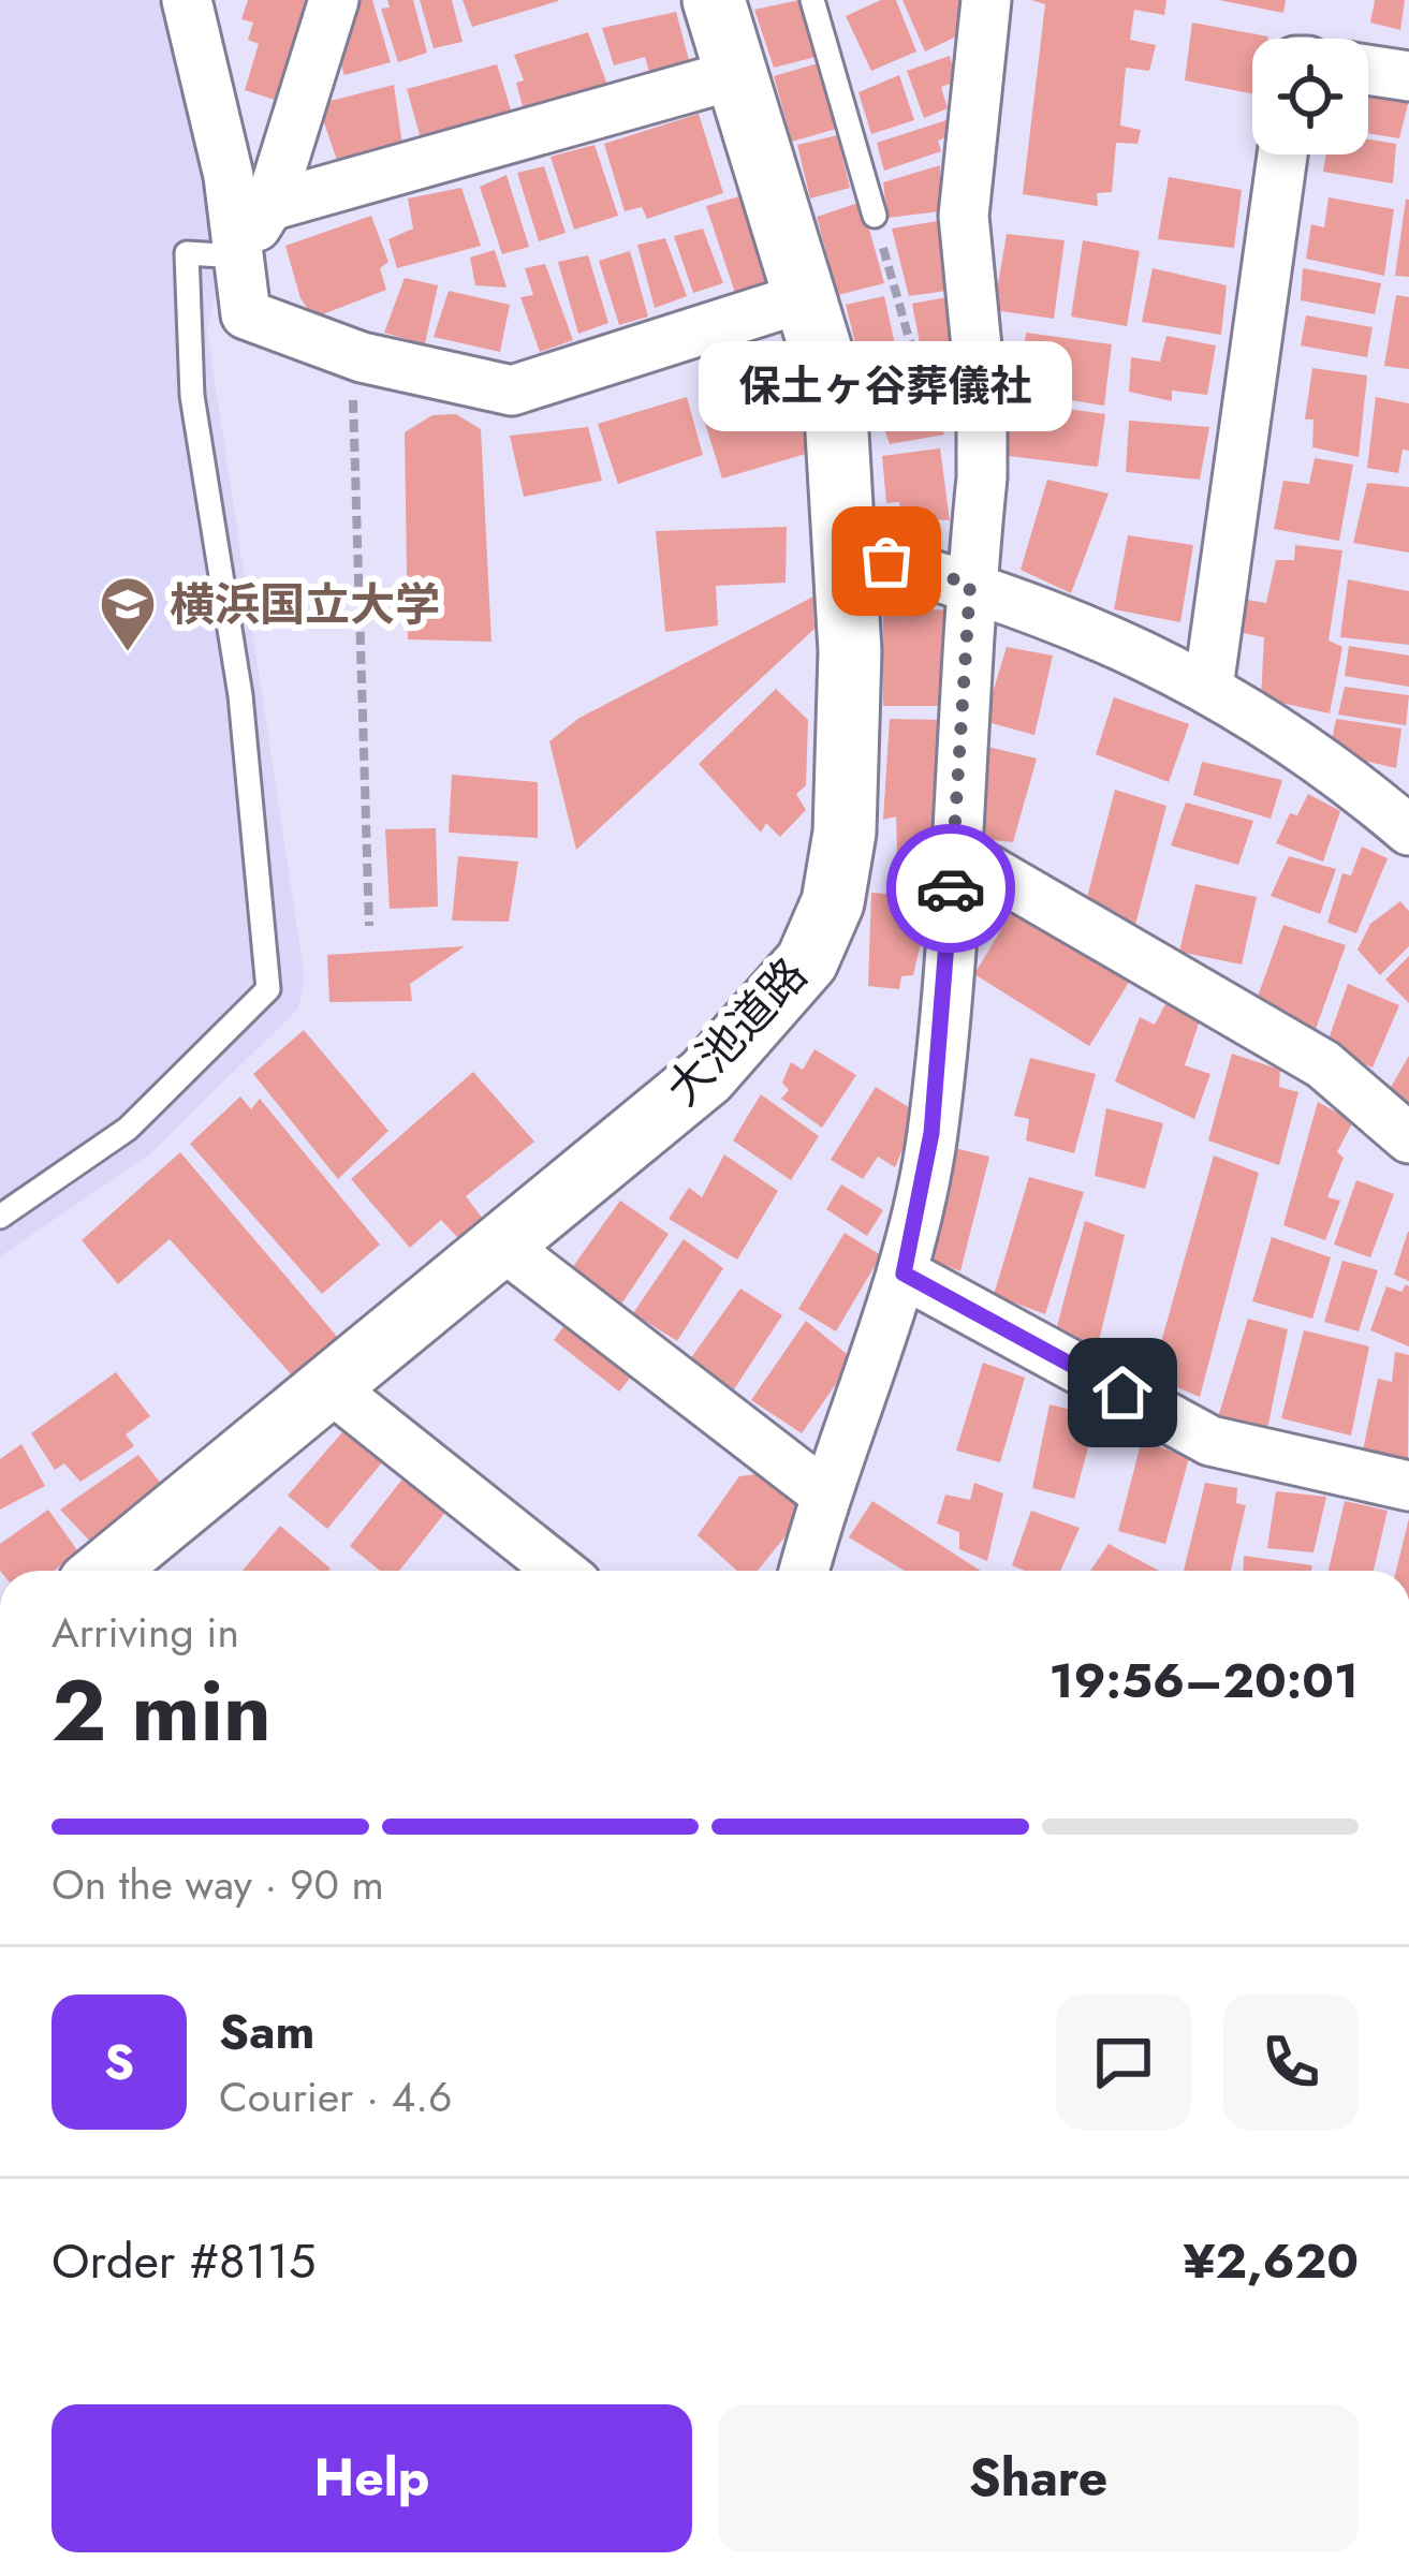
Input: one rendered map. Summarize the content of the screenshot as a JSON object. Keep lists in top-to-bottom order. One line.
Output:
{"streets":{"street":["大池道路"]},"places":{"other":["保土ヶ谷葬儀社"],"school or university":["横浜国立大学"]},"page":{"bubble":"保土ヶ谷葬儀社","heading":["2 min","Arriving in","19:56–20:01"],"panel":["Sam","Courier · 4.6","Order #8115","¥2,620"],"bar":"On the way · 90 m","round":"S","buttons":["Help","Share"]}}
